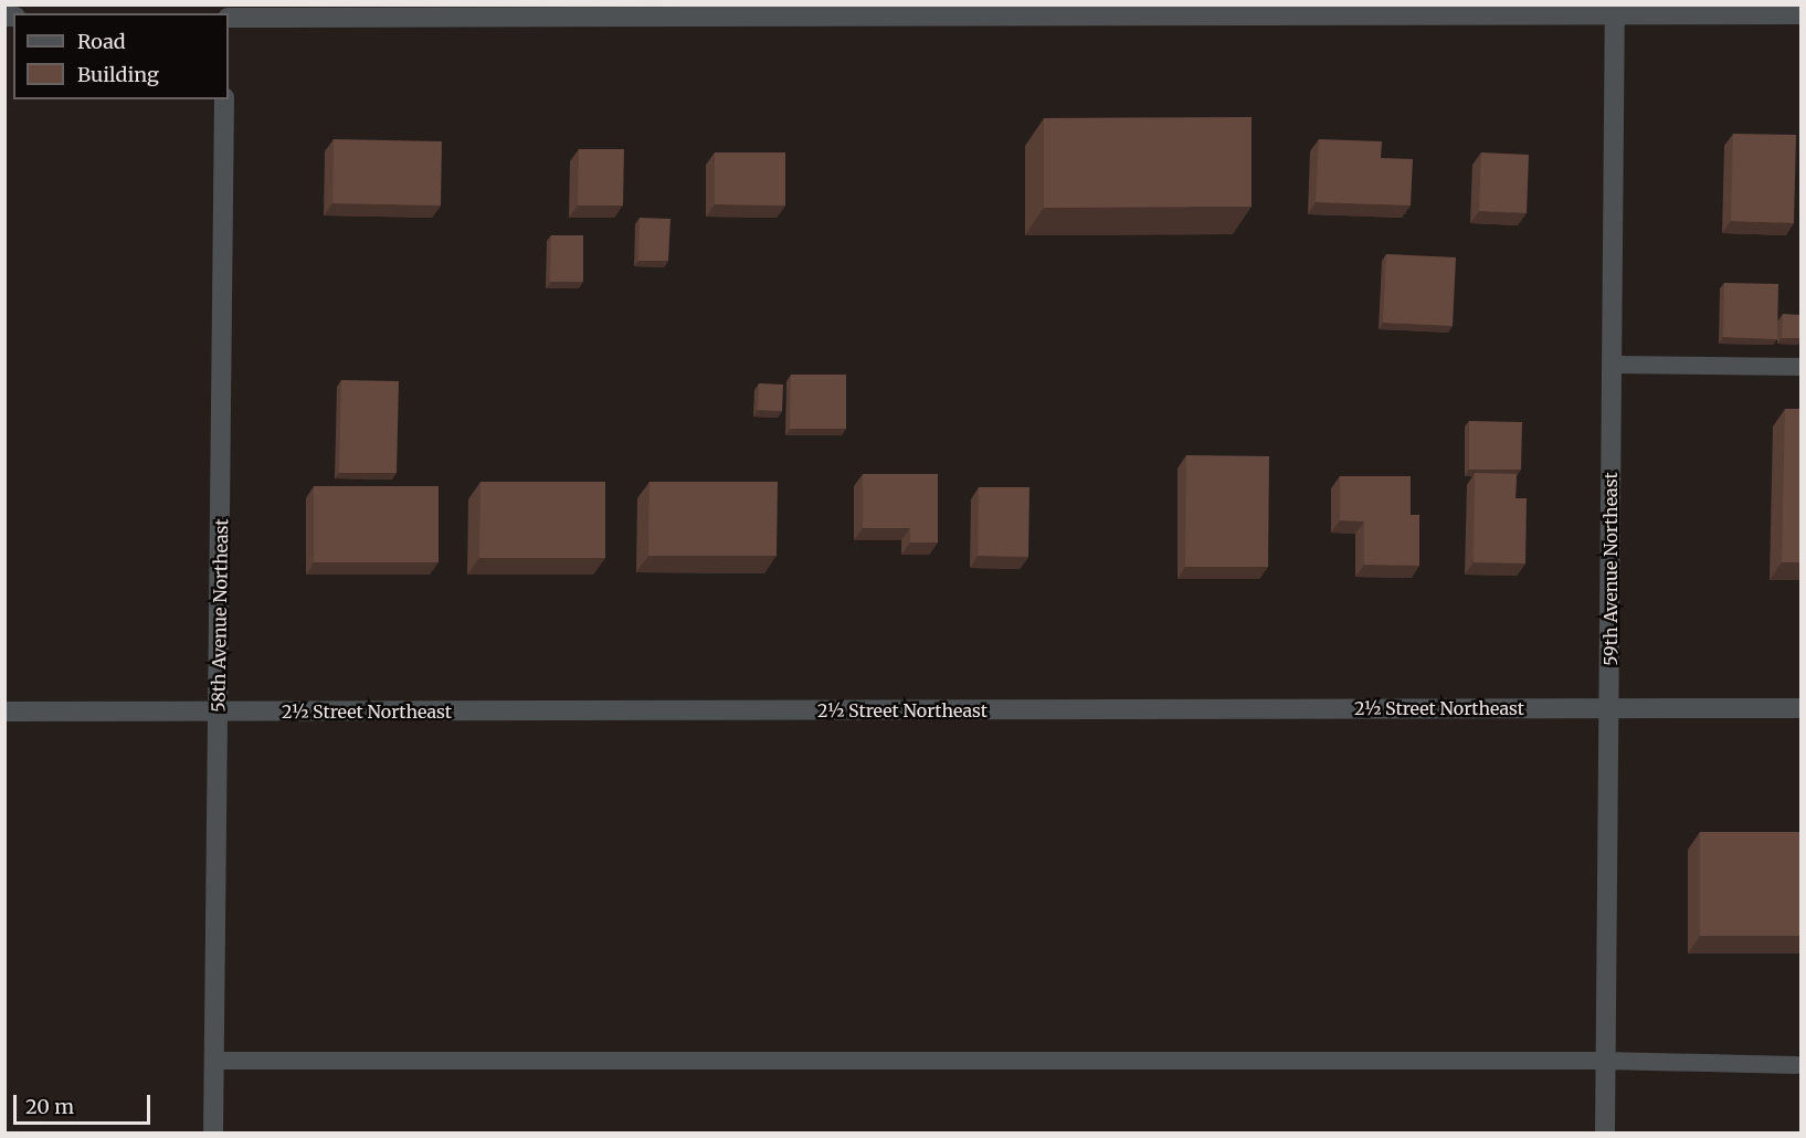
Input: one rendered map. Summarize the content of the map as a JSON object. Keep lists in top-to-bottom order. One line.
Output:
{"streets":{"street":["59th Avenue Northeast","58th Avenue Northeast","2½ Street Northeast"]},"crossings":[["59th Avenue Northeast","2½ Street Northeast"],["58th Avenue Northeast","2½ Street Northeast"]],"legend":["Road","Building"],"scale_bar":"20 m"}
